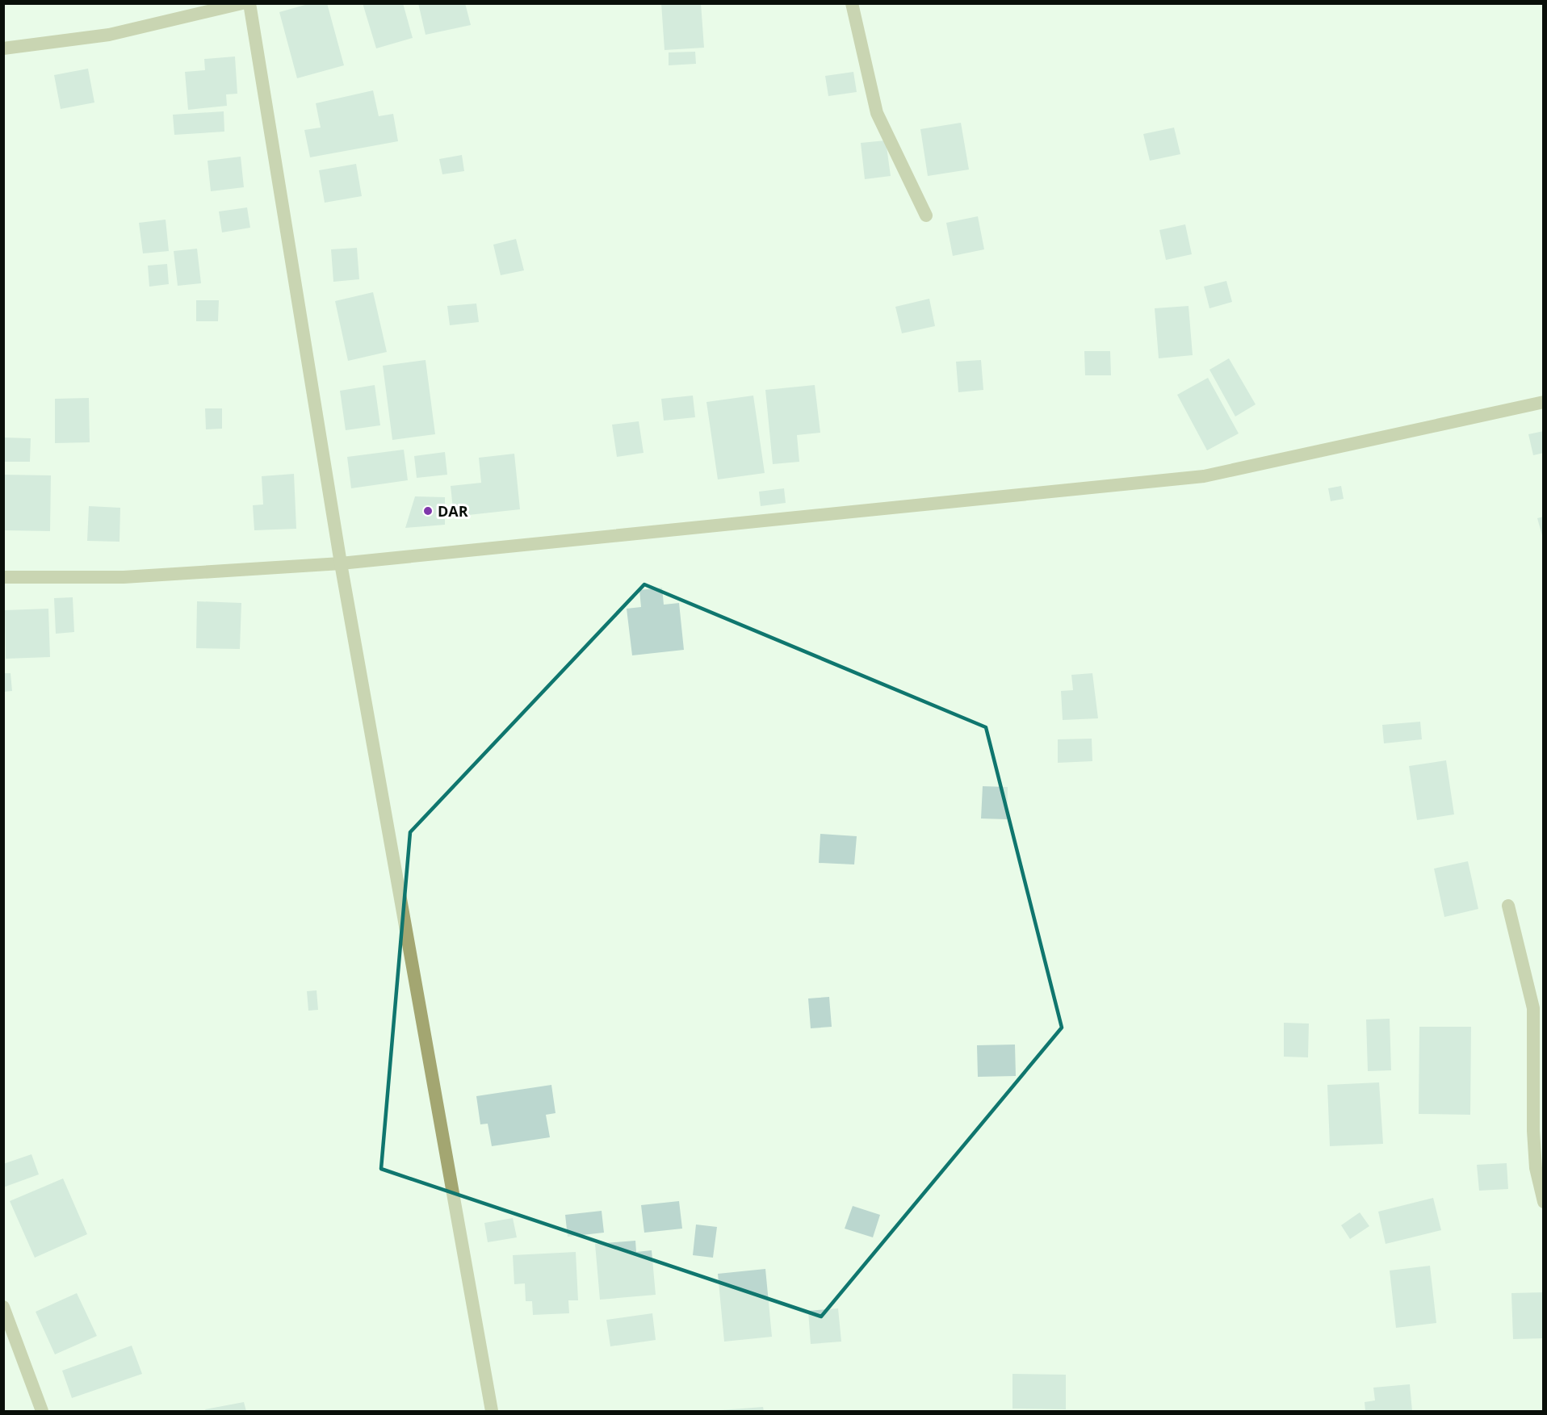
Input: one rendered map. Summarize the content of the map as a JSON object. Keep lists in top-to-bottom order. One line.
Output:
{"places":["DAR"]}
